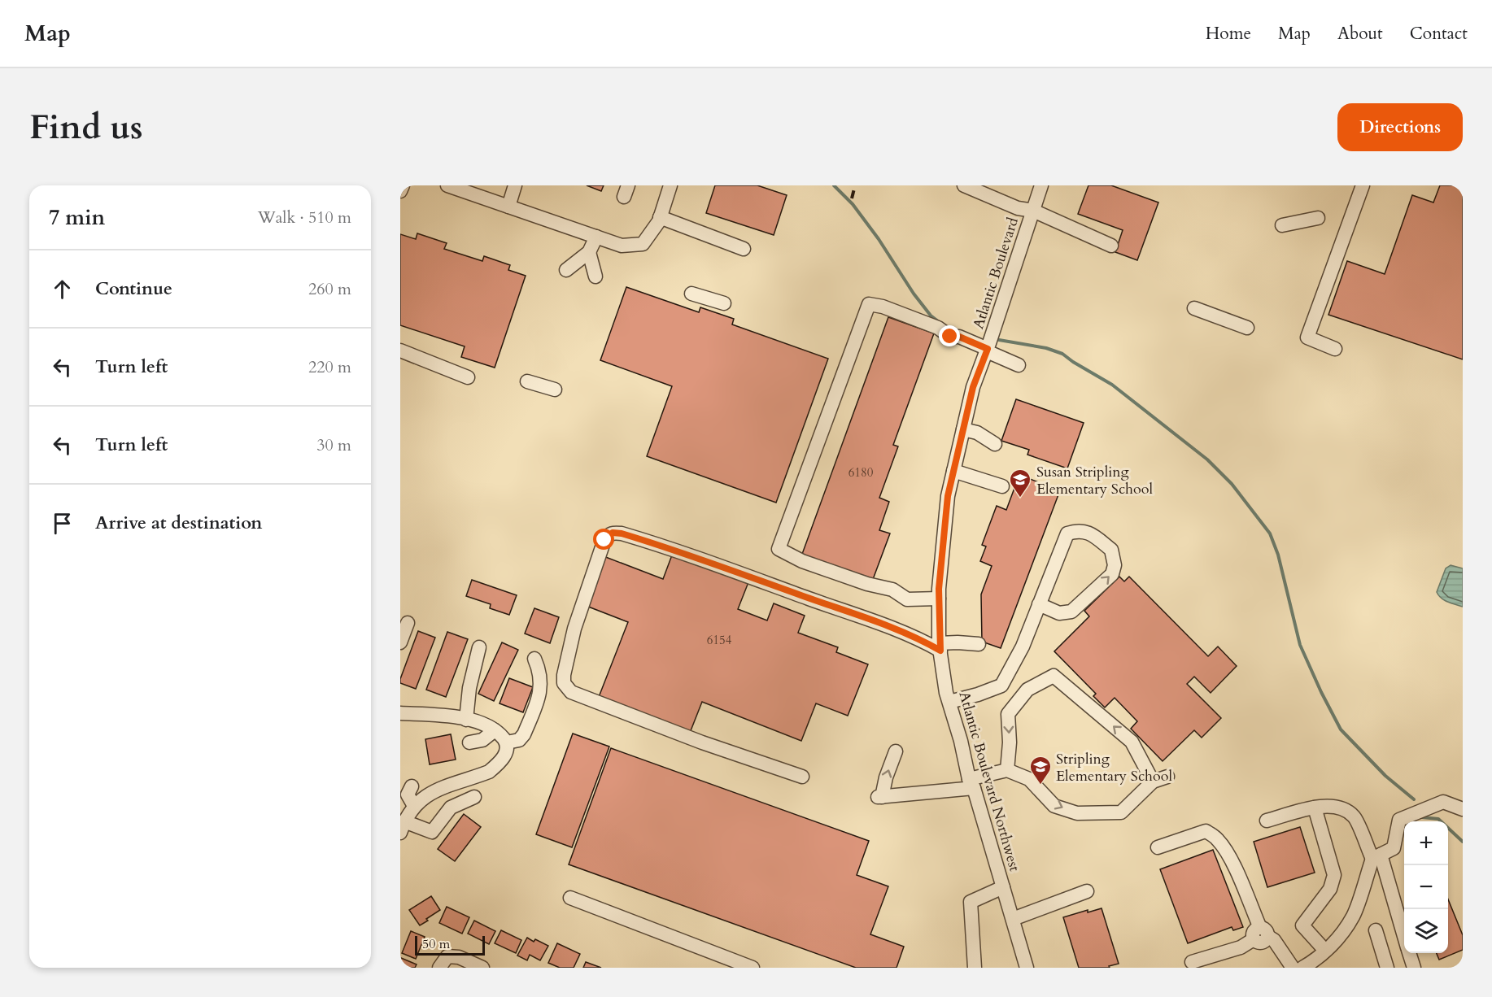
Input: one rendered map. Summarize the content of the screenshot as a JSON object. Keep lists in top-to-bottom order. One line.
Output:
{"streets":{"street":["Atlantic Boulevard","Atlantic Boulevard Northwest"]},"crossings":[["Atlantic Boulevard","Atlantic Boulevard Northwest"]],"places":{"school or university":["Susan Stripling Elementary School","Stripling Elementary School"]},"house_numbers":["6180","6154"],"scale_bar":"50 m","page":{"header":"Map","nav":["Home","Map","About","Contact"],"buttons":"Directions","title":"Find us","heading":["7 min","Walk · 510 m"],"list":[["Continue","260 m"],["Turn left","220 m"],["Turn left","30 m"],"Arrive at destination"],"map_buttons":["+","−"],"scale":"50 m"}}
